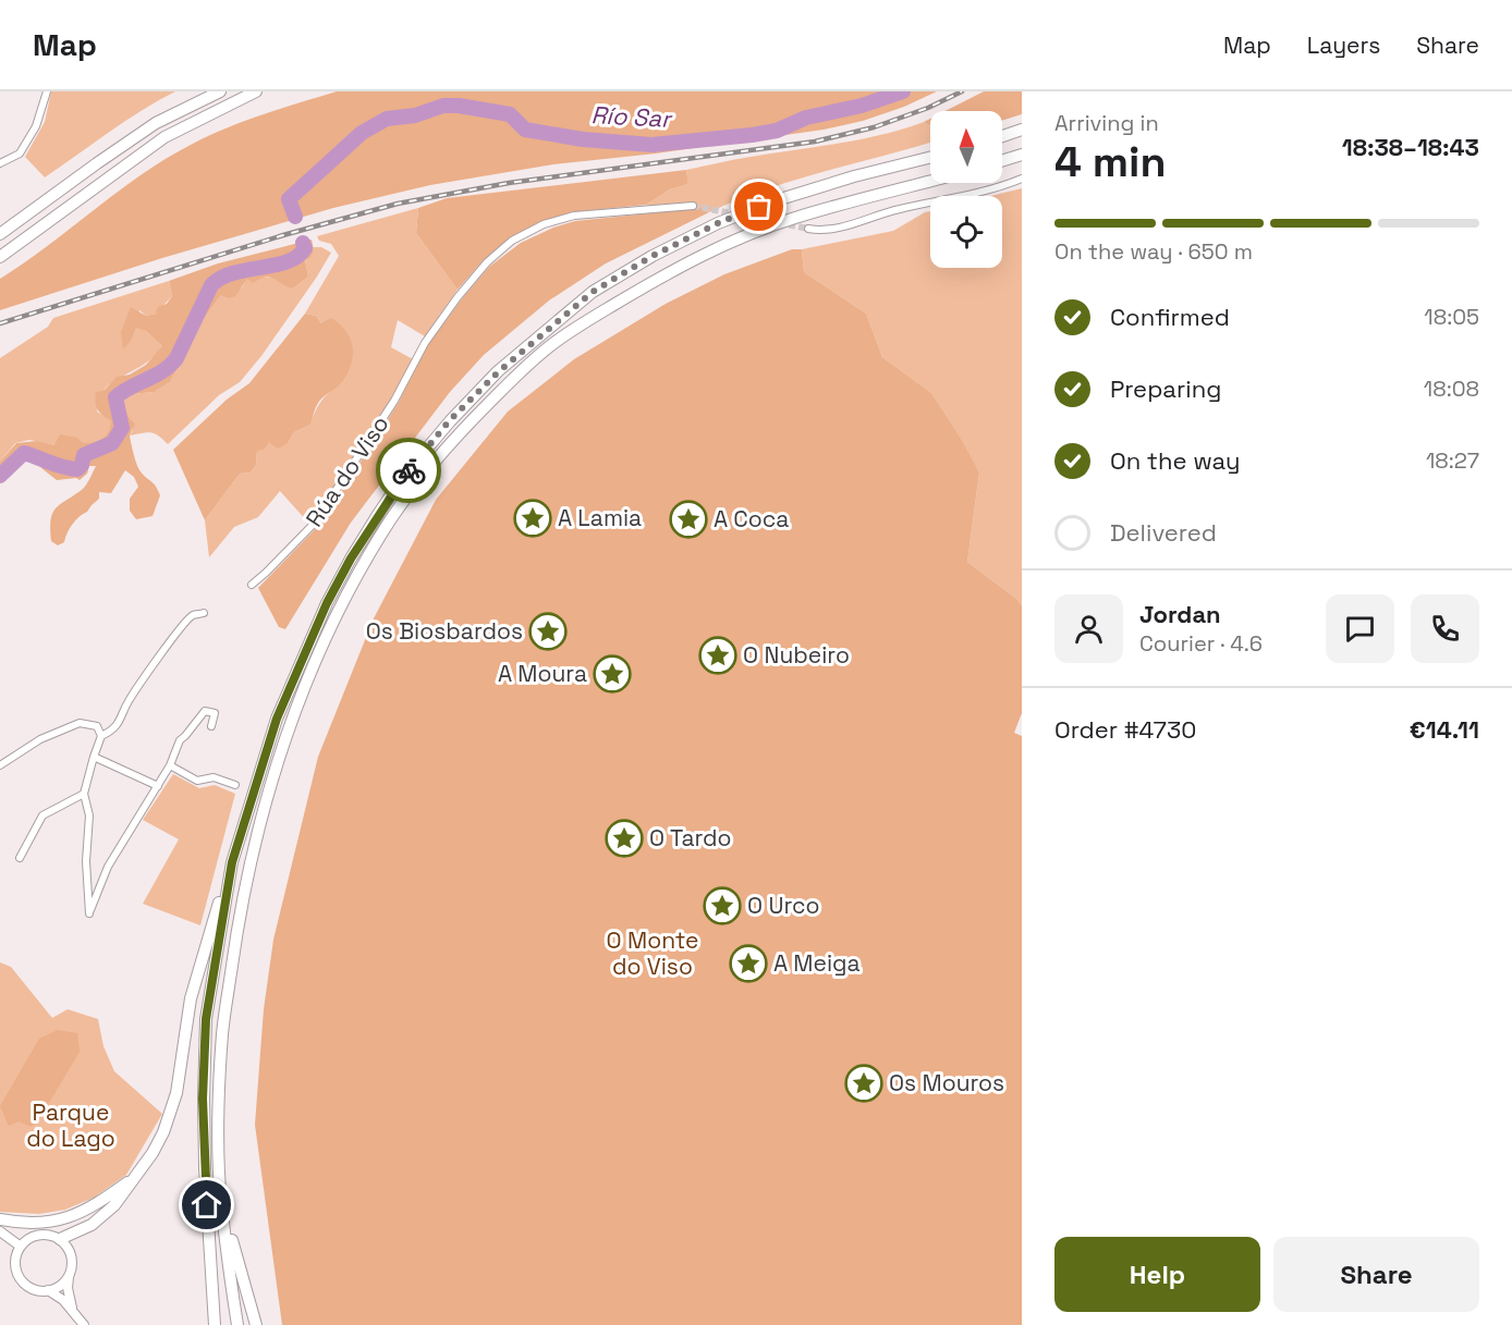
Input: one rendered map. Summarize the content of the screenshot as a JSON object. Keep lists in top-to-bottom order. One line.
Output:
{"streets":{"street":["Rúa do Viso"]},"water":["Río Sar"],"parks":["O Monte do Viso","Parque do Lago"],"places":{"place":["A Lamia","A Coca","Os Biosbardos","O Nubeiro","A Moura","O Tardo","O Urco","A Meiga","Os Mouros"]},"north":"top","page":{"header":"Map","nav":["Map","Layers","Share"],"heading":["4 min","Arriving in","18:38–18:43"],"panel":["Jordan","Courier · 4.6","Order #4730","€14.11"],"bar":"On the way · 650 m","list":[["Confirmed","18:05"],["Preparing","18:08"],["On the way","18:27"],"Delivered"],"buttons":["Help","Share"]}}
